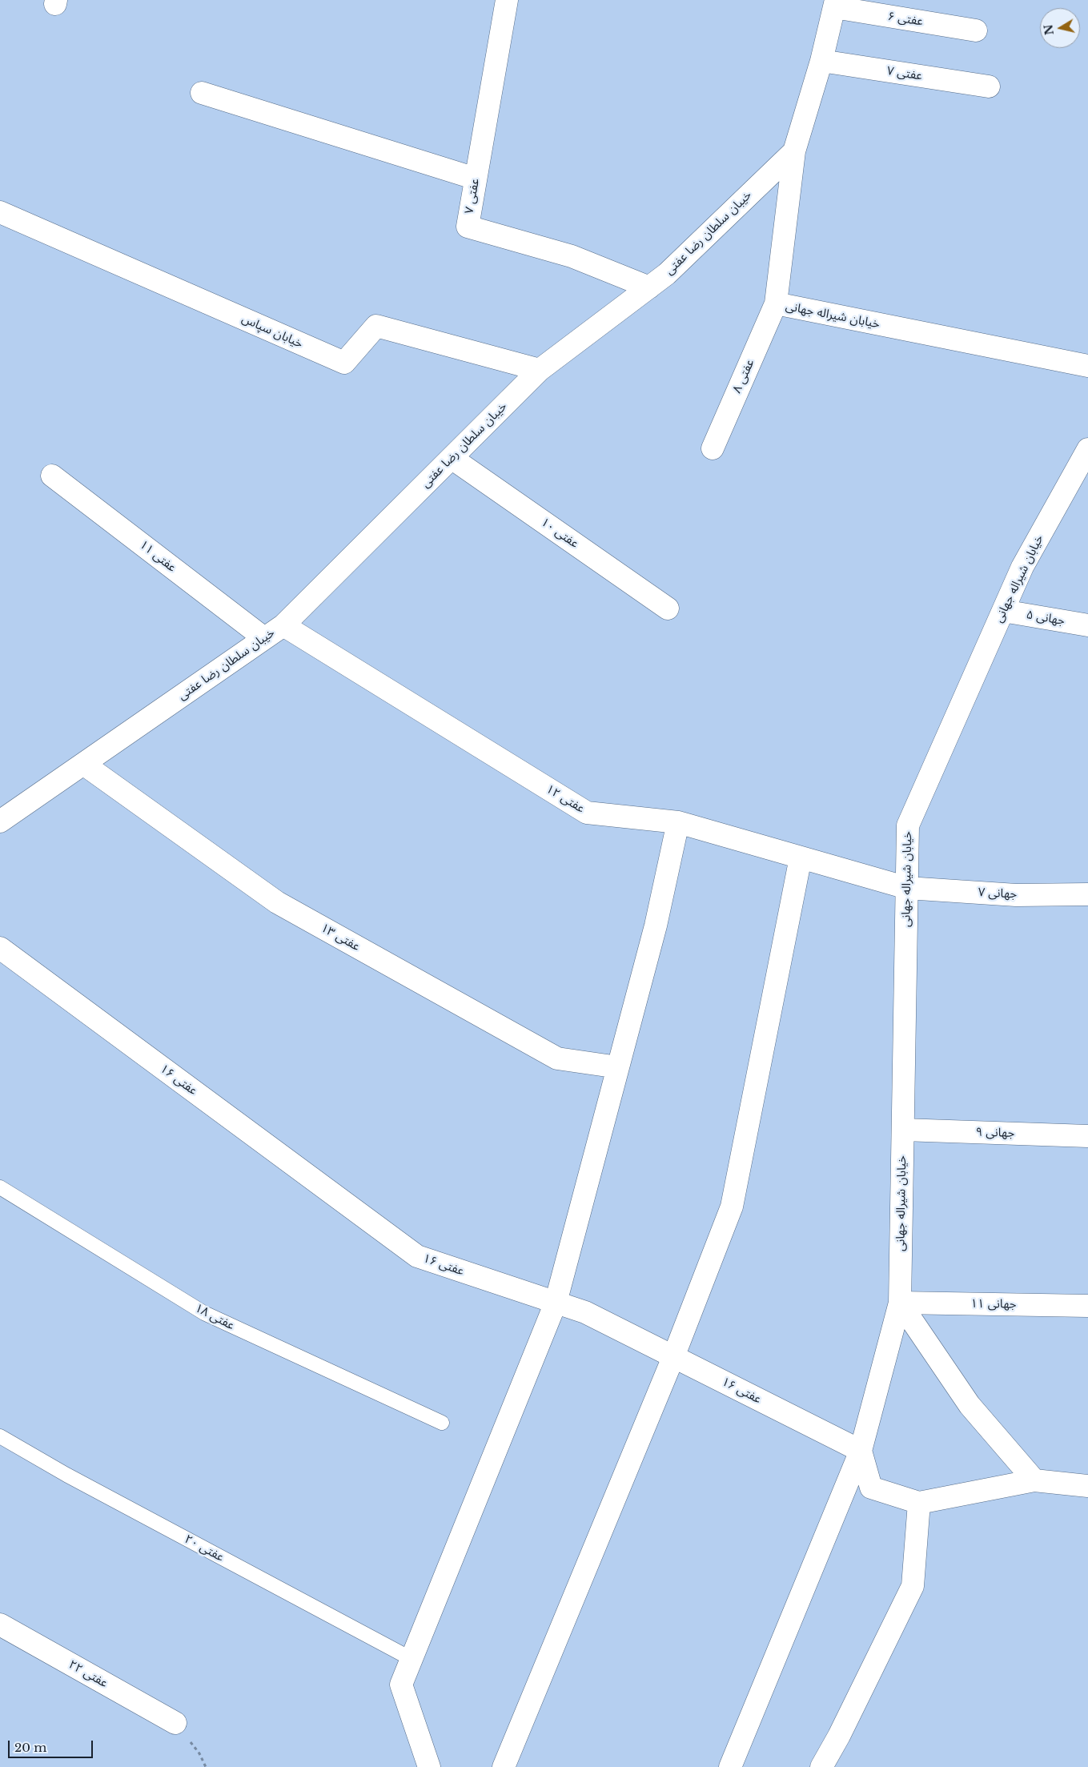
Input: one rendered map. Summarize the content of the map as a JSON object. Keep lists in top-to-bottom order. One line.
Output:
{"streets":{"street":["عفتی ۶","عفتی ۷","خیبان سلطان رضا عفتی","خیابان شیراله جهانی","خیابان سپاس","عفتی ۸","عفتی ۱۰","عفتی ۱۱","جهانی ۵","عفتی ۱۲","جهانی ۷","عفتی ۱۳","عفتی ۱۶","جهانی ۹","جهانی ۱۱","عفتی ۲۲"],"lane":["عفتی ۱۸","عفتی ۲۰"]},"crossings":[["عفتی ۶","خیبان سلطان رضا عفتی"],["عفتی ۷","خیبان سلطان رضا عفتی"],["خیبان سلطان رضا عفتی","خیابان شیراله جهانی"],["خیبان سلطان رضا عفتی","خیابان سپاس"],["خیبان سلطان رضا عفتی","عفتی ۱۰"],["خیبان سلطان رضا عفتی","عفتی ۱۱"],["خیبان سلطان رضا عفتی","عفتی ۱۲"],["خیبان سلطان رضا عفتی","عفتی ۱۳"],["خیابان شیراله جهانی","عفتی ۸"],["خیابان شیراله جهانی","جهانی ۵"],["خیابان شیراله جهانی","عفتی ۱۲"],["خیابان شیراله جهانی","جهانی ۷"],["خیابان شیراله جهانی","عفتی ۱۶"],["خیابان شیراله جهانی","جهانی ۹"],["خیابان شیراله جهانی","جهانی ۱۱"],["عفتی ۱۲","جهانی ۷"]],"scale_bar":"20 m","north":"left"}
